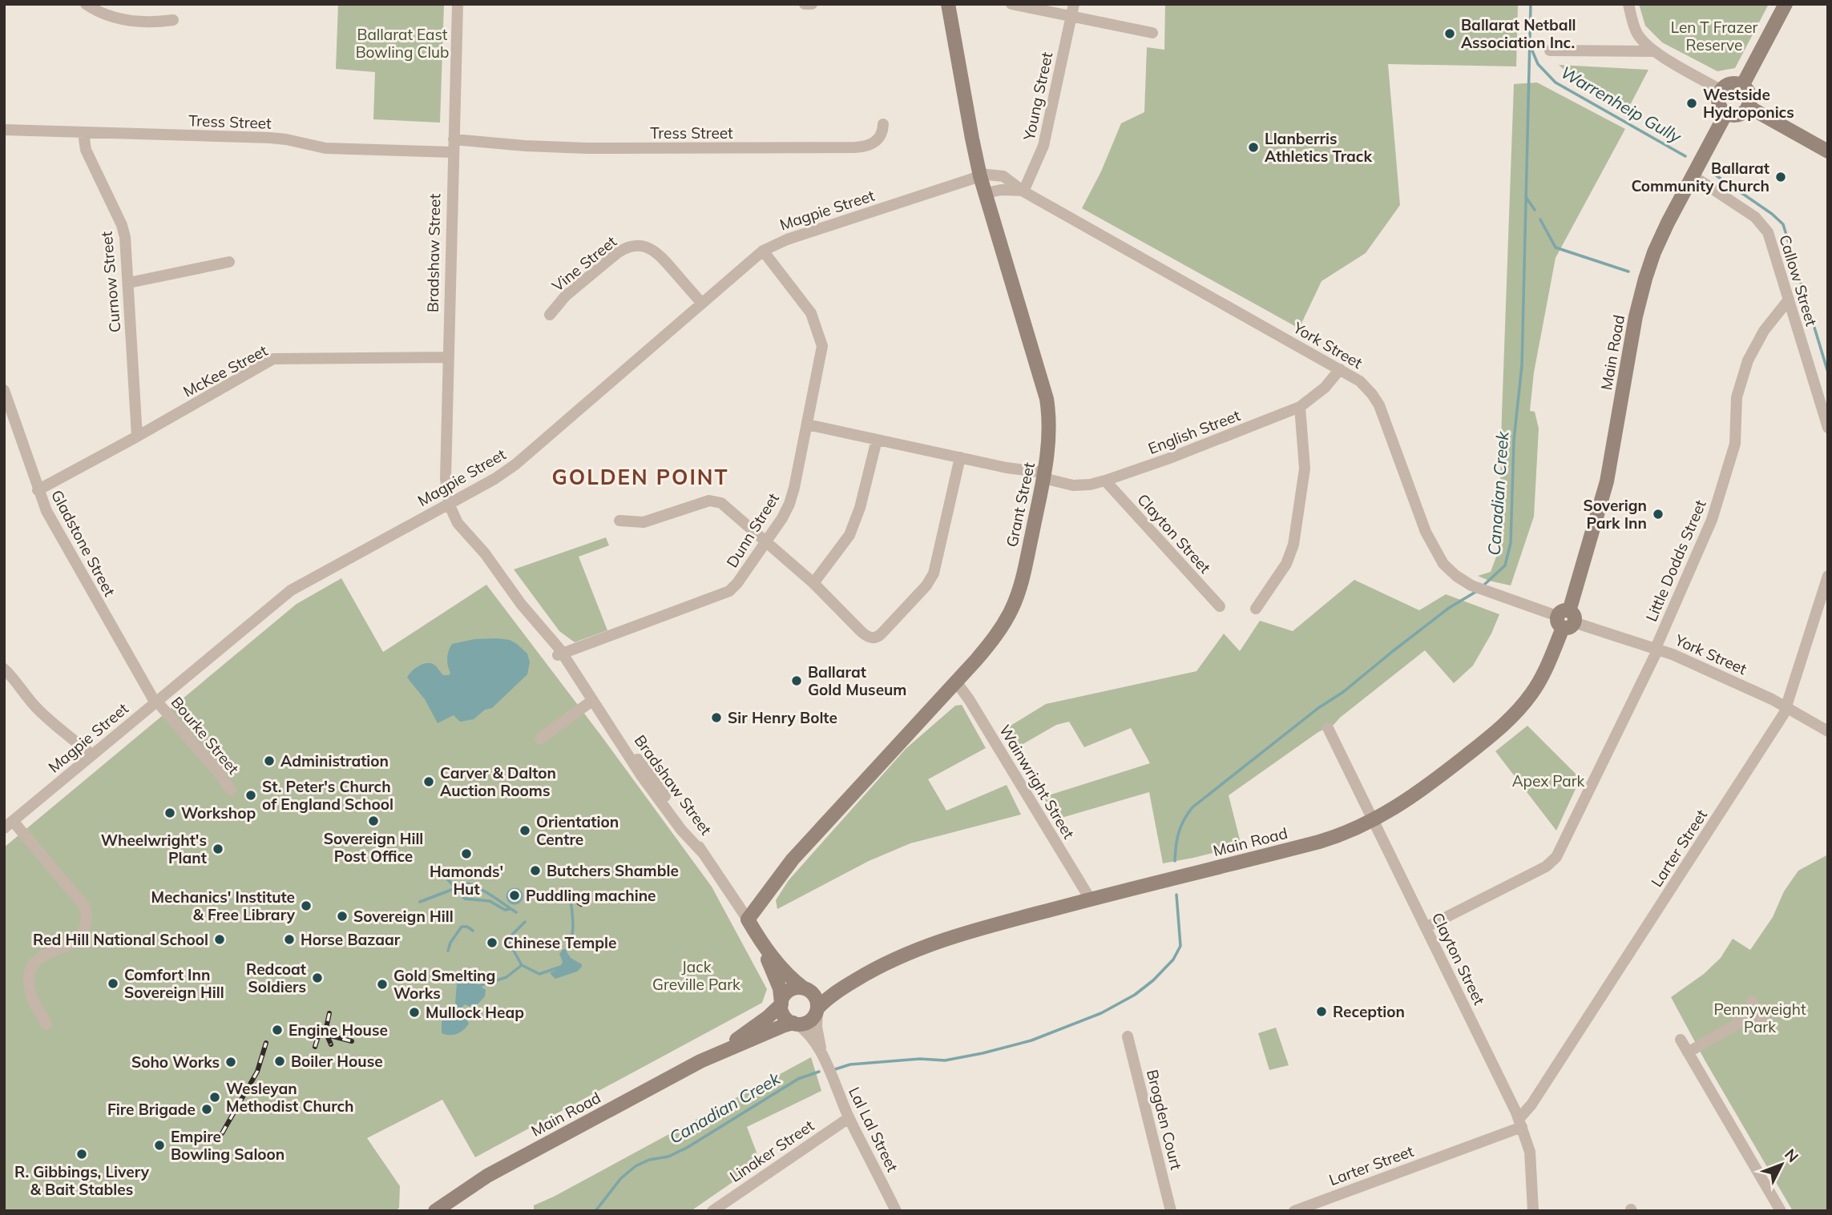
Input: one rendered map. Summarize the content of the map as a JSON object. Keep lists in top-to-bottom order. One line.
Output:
{"streets":{"main road":["Bradshaw Street","Main Road","Grant Street"],"street":["Young Street","Tress Street","Magpie Street","Vine Street","Callow Street","Curnow Street","York Street","McKee Street","English Street","Dunn Street","Clayton Street","Gladstone Street","Little Dodds Street","Bourke Street","Wainwright Street","Larter Street","Brogden Court","Lal Lal Street","Linaker Street"]},"crossings":[["Young Street","York Street"],["Tress Street","Bradshaw Street"],["Tress Street","Curnow Street"],["Magpie Street","Bradshaw Street"],["Magpie Street","Vine Street"],["Magpie Street","York Street"],["Magpie Street","Grant Street"],["Magpie Street","Dunn Street"],["Magpie Street","Gladstone Street"],["Magpie Street","Bourke Street"],["Bradshaw Street","Main Road"],["Bradshaw Street","McKee Street"],["Bradshaw Street","Grant Street"],["Bradshaw Street","Dunn Street"],["Bradshaw Street","Lal Lal Street"],["Callow Street","Main Road"],["Callow Street","Little Dodds Street"],["Curnow Street","McKee Street"],["York Street","Main Road"],["York Street","English Street"],["York Street","Grant Street"],["York Street","Little Dodds Street"],["York Street","Larter Street"],["Main Road","Clayton Street"],["Main Road","Wainwright Street"],["Main Road","Lal Lal Street"],["McKee Street","Gladstone Street"],["English Street","Grant Street"],["English Street","Dunn Street"],["English Street","Clayton Street"],["Grant Street","Wainwright Street"],["Clayton Street","Little Dodds Street"],["Clayton Street","Larter Street"],["Gladstone Street","Bourke Street"],["Lal Lal Street","Linaker Street"]],"districts":["GOLDEN POINT"],"water":["Warrenheip Gully","Canadian Creek"],"parks":["Len T Frazer Reserve","Ballarat East Bowling Club","Apex Park","Jack Greville Park","Pennyweight Park"],"places":["Ballarat Netball Association Inc.","Westside Hydroponics","Llanberris Athletics Track","Ballarat Community Church","Soverign Park Inn","Ballarat Gold Museum","Sir Henry Bolte","Administration","Carver & Dalton Auction Rooms","St. Peter's Church of England School","Workshop","Sovereign Hill Post Office","Orientation Centre","Wheelwright's Plant","Hamonds' Hut","Butchers Shamble","Puddling machine","Mechanics' Institute & Free Library","Sovereign Hill","Red Hill National School","Horse Bazaar","Chinese Temple","Redcoat Soldiers","Comfort Inn Sovereign Hill","Gold Smelting Works","Reception","Mullock Heap","Engine House","Boiler House","Soho Works","Wesleyan Methodist Church","Fire Brigade","Empire Bowling Saloon","R. Gibbings, Livery & Bait Stables"],"north":"top right"}
